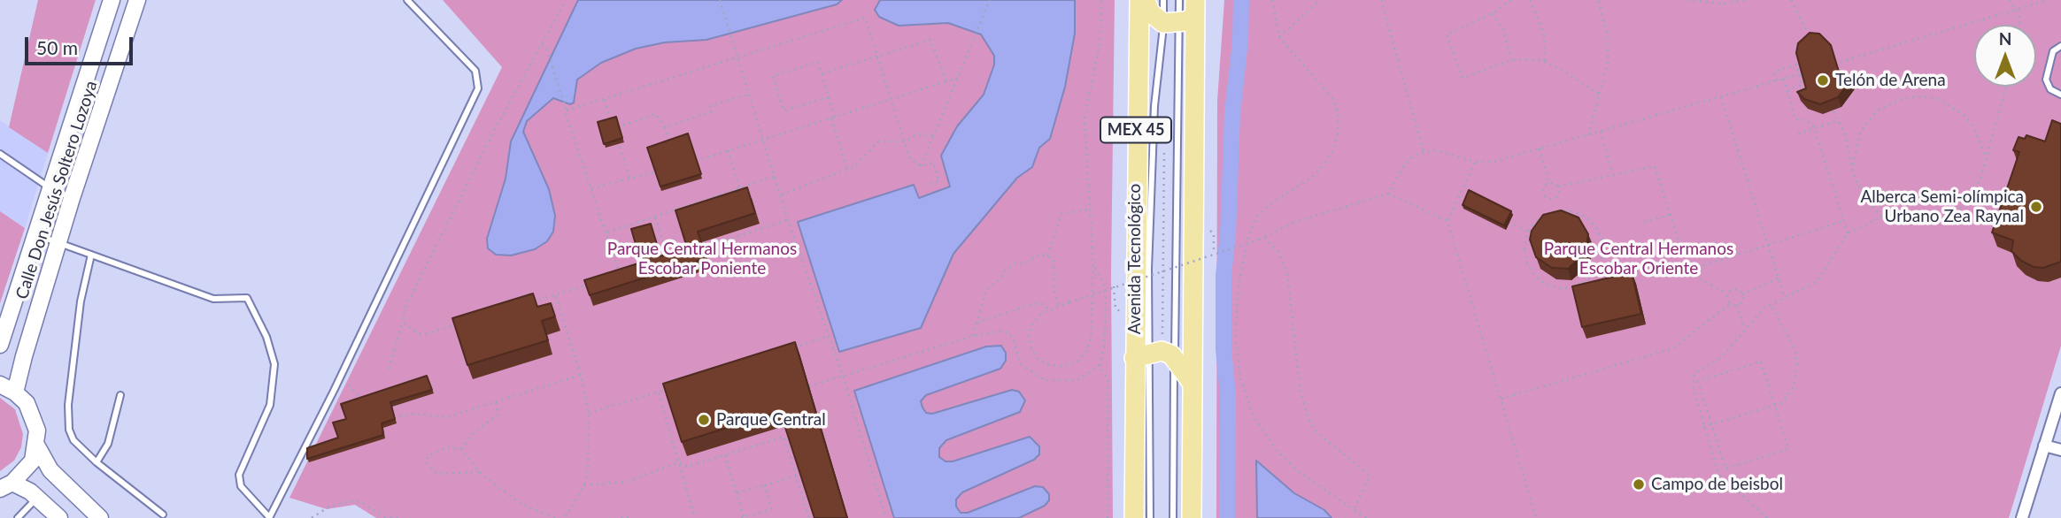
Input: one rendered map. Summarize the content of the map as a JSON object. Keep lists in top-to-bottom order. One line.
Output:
{"streets":{"main road":["MEX 45","Avenida Tecnológico"],"street":["Calle Don Jesús Soltero Lozoya"]},"parks":["Parque Central Hermanos Escobar Poniente","Parque Central Hermanos Escobar Oriente"],"places":["Telón de Arena","Alberca Semi-olímpica Urbano Zea Raynal","Parque Central","Campo de beisbol"],"scale_bar":"50 m","north":"top"}
